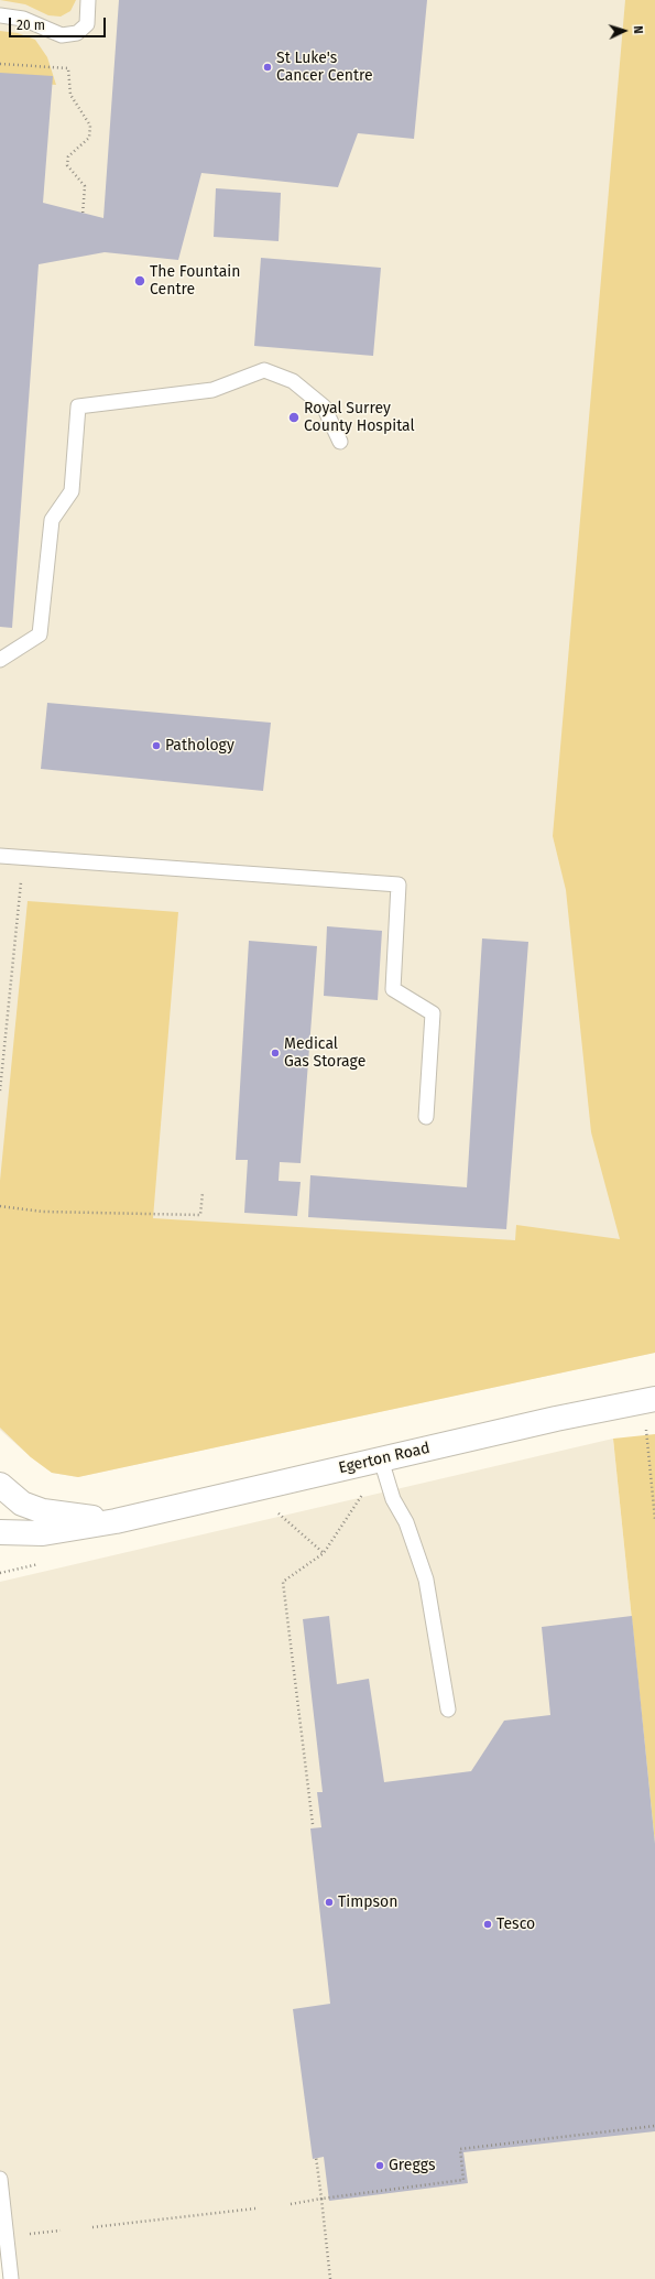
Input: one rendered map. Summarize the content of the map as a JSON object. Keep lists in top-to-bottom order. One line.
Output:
{"streets":{"street":["Egerton Road"]},"places":["St Luke's Cancer Centre","The Fountain Centre","Royal Surrey County Hospital","Pathology","Medical Gas Storage","Timpson","Tesco","Greggs"],"scale_bar":"20 m","north":"right"}
